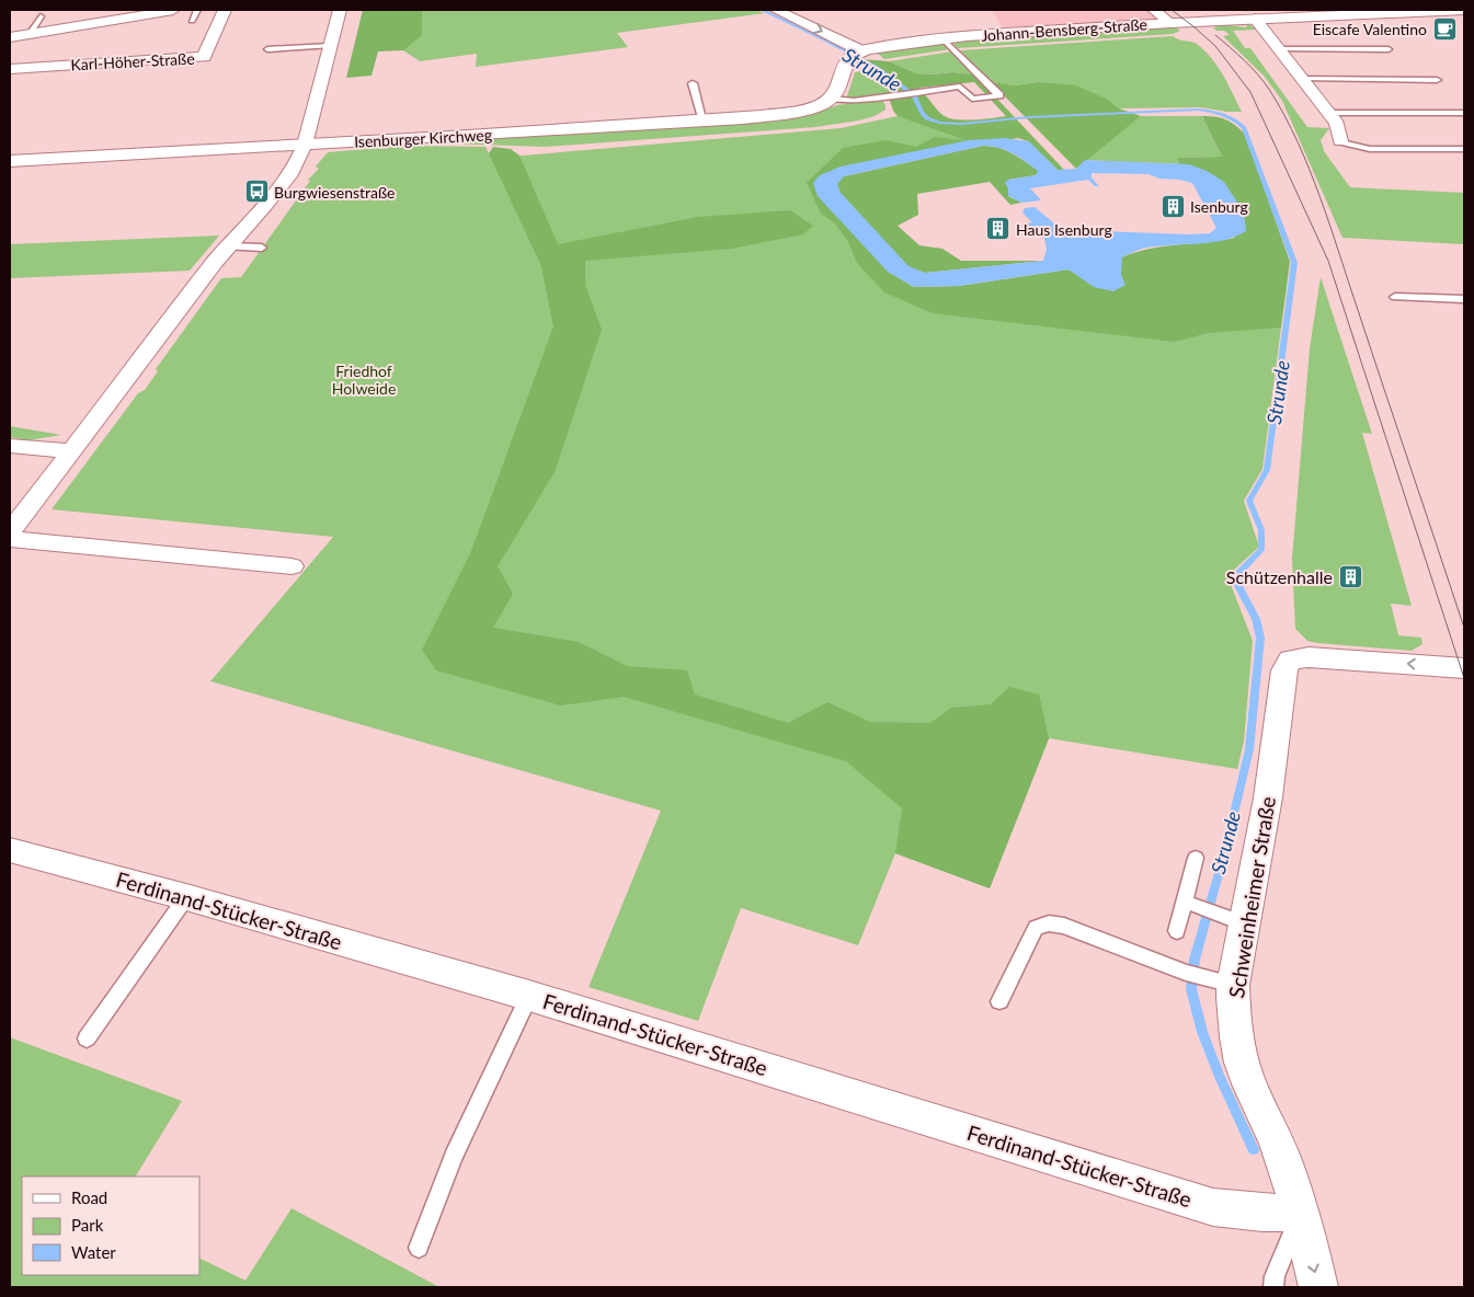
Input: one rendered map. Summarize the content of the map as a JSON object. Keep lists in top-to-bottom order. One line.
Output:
{"streets":{"street":["Johann-Bensberg-Straße","Karl-Höher-Straße","Isenburger Kirchweg","Schweinheimer Straße","Ferdinand-Stücker-Straße"]},"crossings":[["Schweinheimer Straße","Ferdinand-Stücker-Straße"]],"water":["Strunde"],"parks":["Friedhof Holweide"],"places":{"cafe":["Eiscafe Valentino"],"bus stop":["Burgwiesenstraße"],"building":["Isenburg","Haus Isenburg","Schützenhalle"]},"legend":["Road","Park","Water"]}
